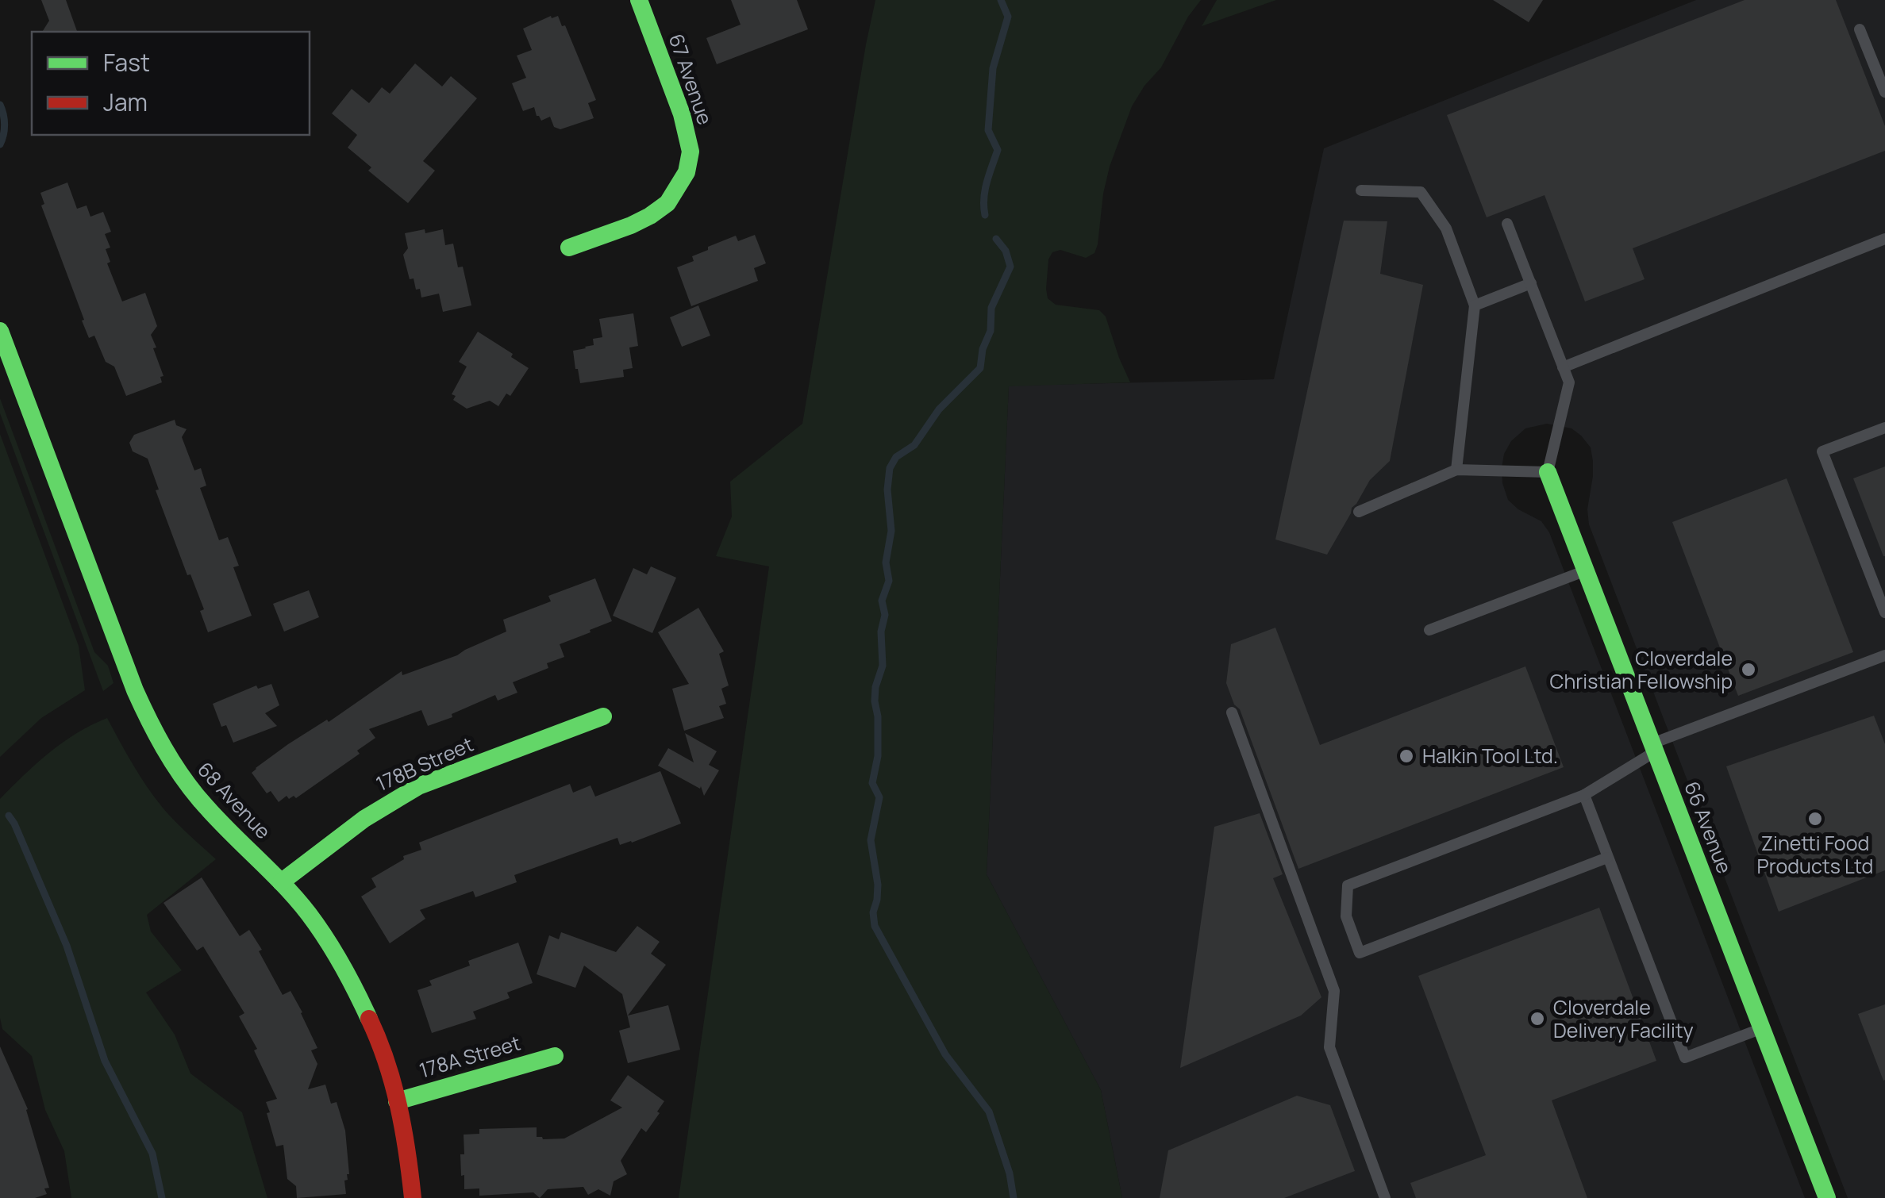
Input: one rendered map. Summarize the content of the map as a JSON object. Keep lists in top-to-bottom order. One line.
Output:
{"streets":{"street":["67 Avenue","178B Street","68 Avenue","66 Avenue","178A Street"]},"crossings":[["178B Street","68 Avenue"],["68 Avenue","178A Street"]],"places":["Cloverdale Christian Fellowship","Halkin Tool Ltd.","Zinetti Food Products Ltd","Cloverdale Delivery Facility"],"legend":["Fast","Jam"]}
